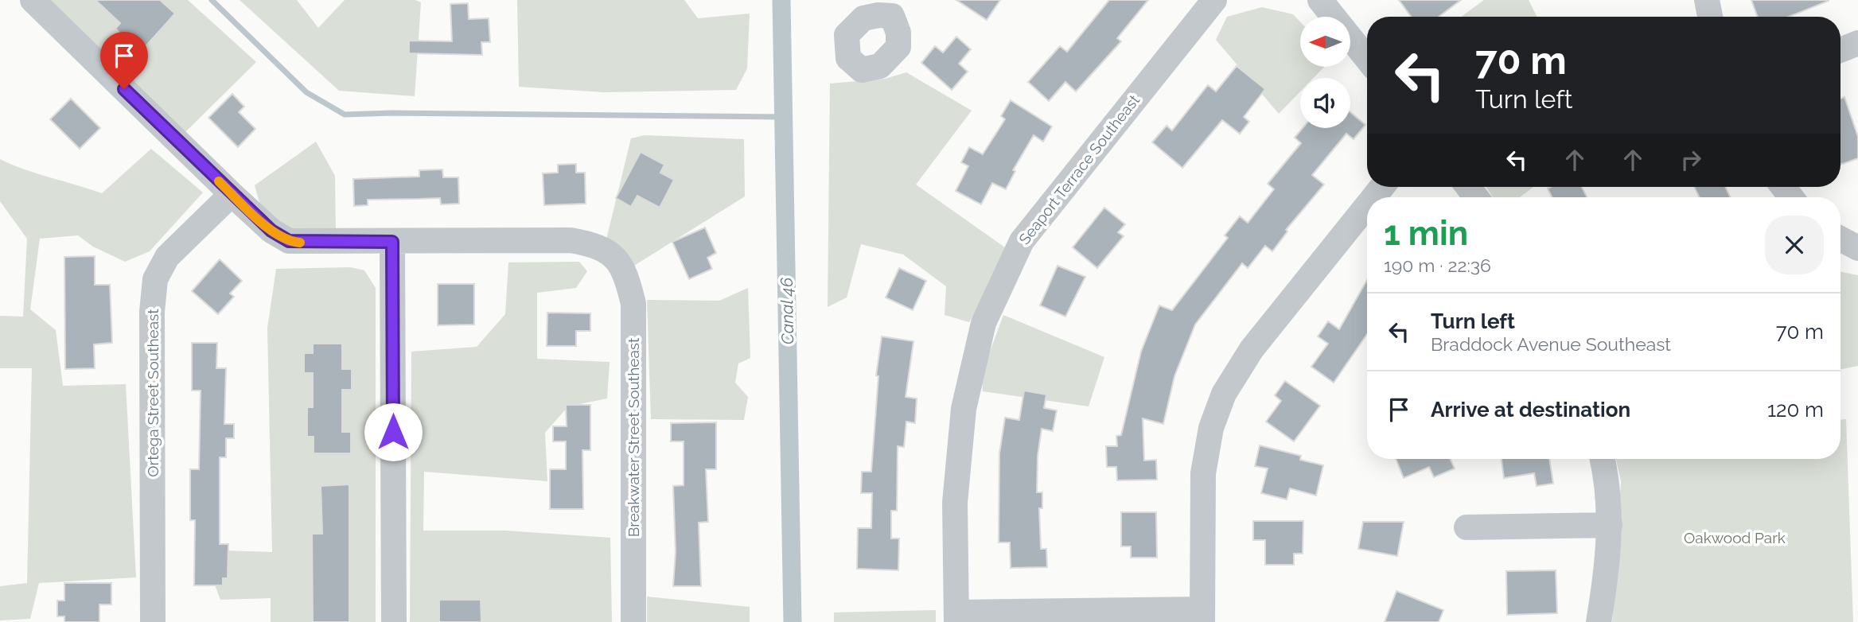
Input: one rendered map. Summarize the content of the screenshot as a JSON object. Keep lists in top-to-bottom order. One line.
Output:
{"streets":{"street":["Seaport Terrace Southeast","Ortega Street Southeast","Breakwater Street Southeast"]},"water":["Canal 46"],"parks":["Oakwood Park"],"north":"left","page":{"turn":["70 m","Turn left"],"heading":["1 min","190 m · 22:36"],"list":[{"name":"Turn left","note":"Braddock Avenue Southeast","value":"70 m"},{"name":"Arrive at destination","value":"120 m"}]}}
